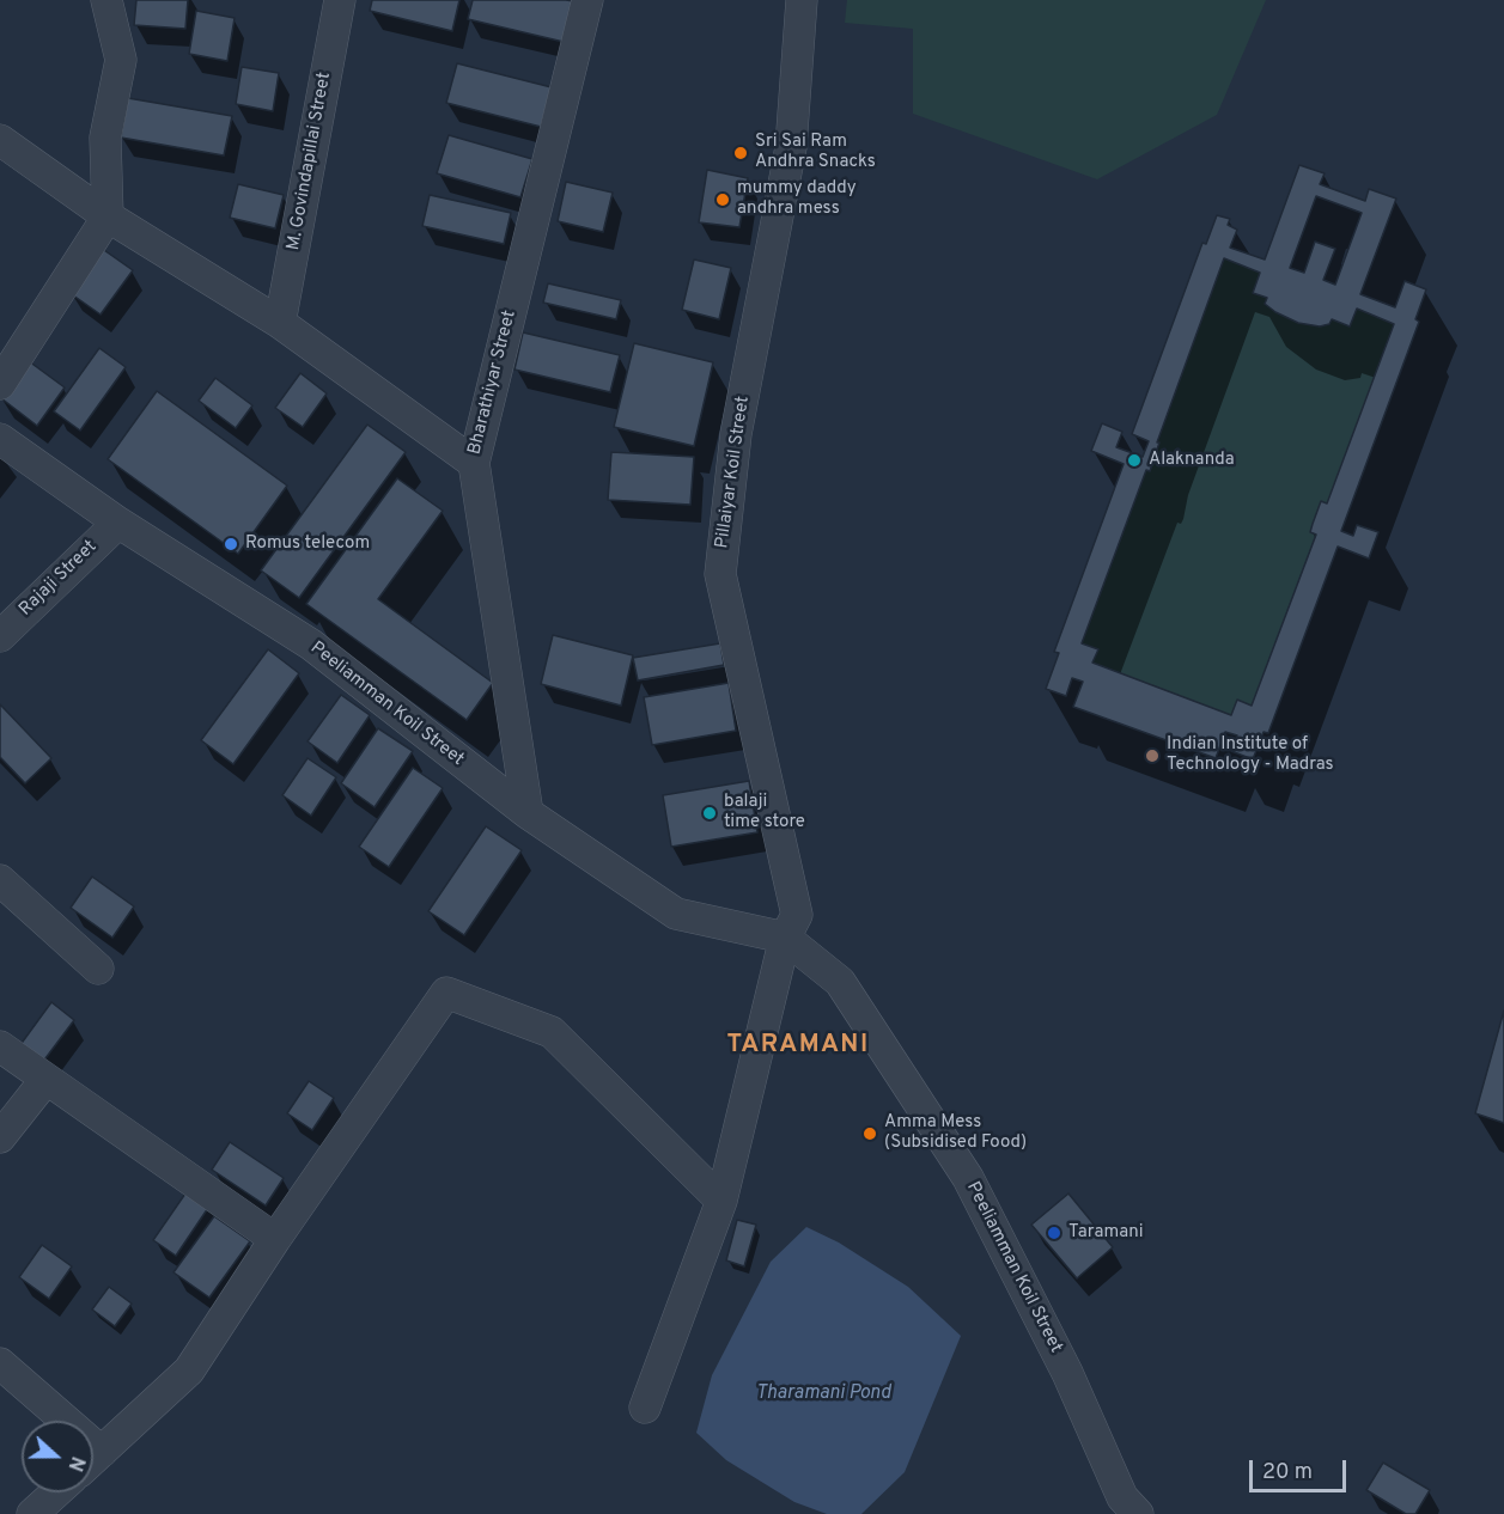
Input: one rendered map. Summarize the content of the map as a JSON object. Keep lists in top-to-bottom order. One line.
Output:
{"streets":{"street":["M. Govindapillai Street","Bharathiyar Street","Pillaiyar Koil Street","Rajaji Street","Peeliamman Koil Street"]},"crossings":[["Bharathiyar Street","Peeliamman Koil Street"],["Pillaiyar Koil Street","Peeliamman Koil Street"],["Rajaji Street","Peeliamman Koil Street"]],"districts":["TARAMANI"],"water":["Tharamani Pond"],"places":["Sri Sai Ram Andhra Snacks","mummy daddy andhra mess","Alaknanda","Romus telecom","Indian Institute of Technology - Madras","balaji time store","Amma Mess (Subsidised Food)","Taramani"],"scale_bar":"20 m","north":"right"}
